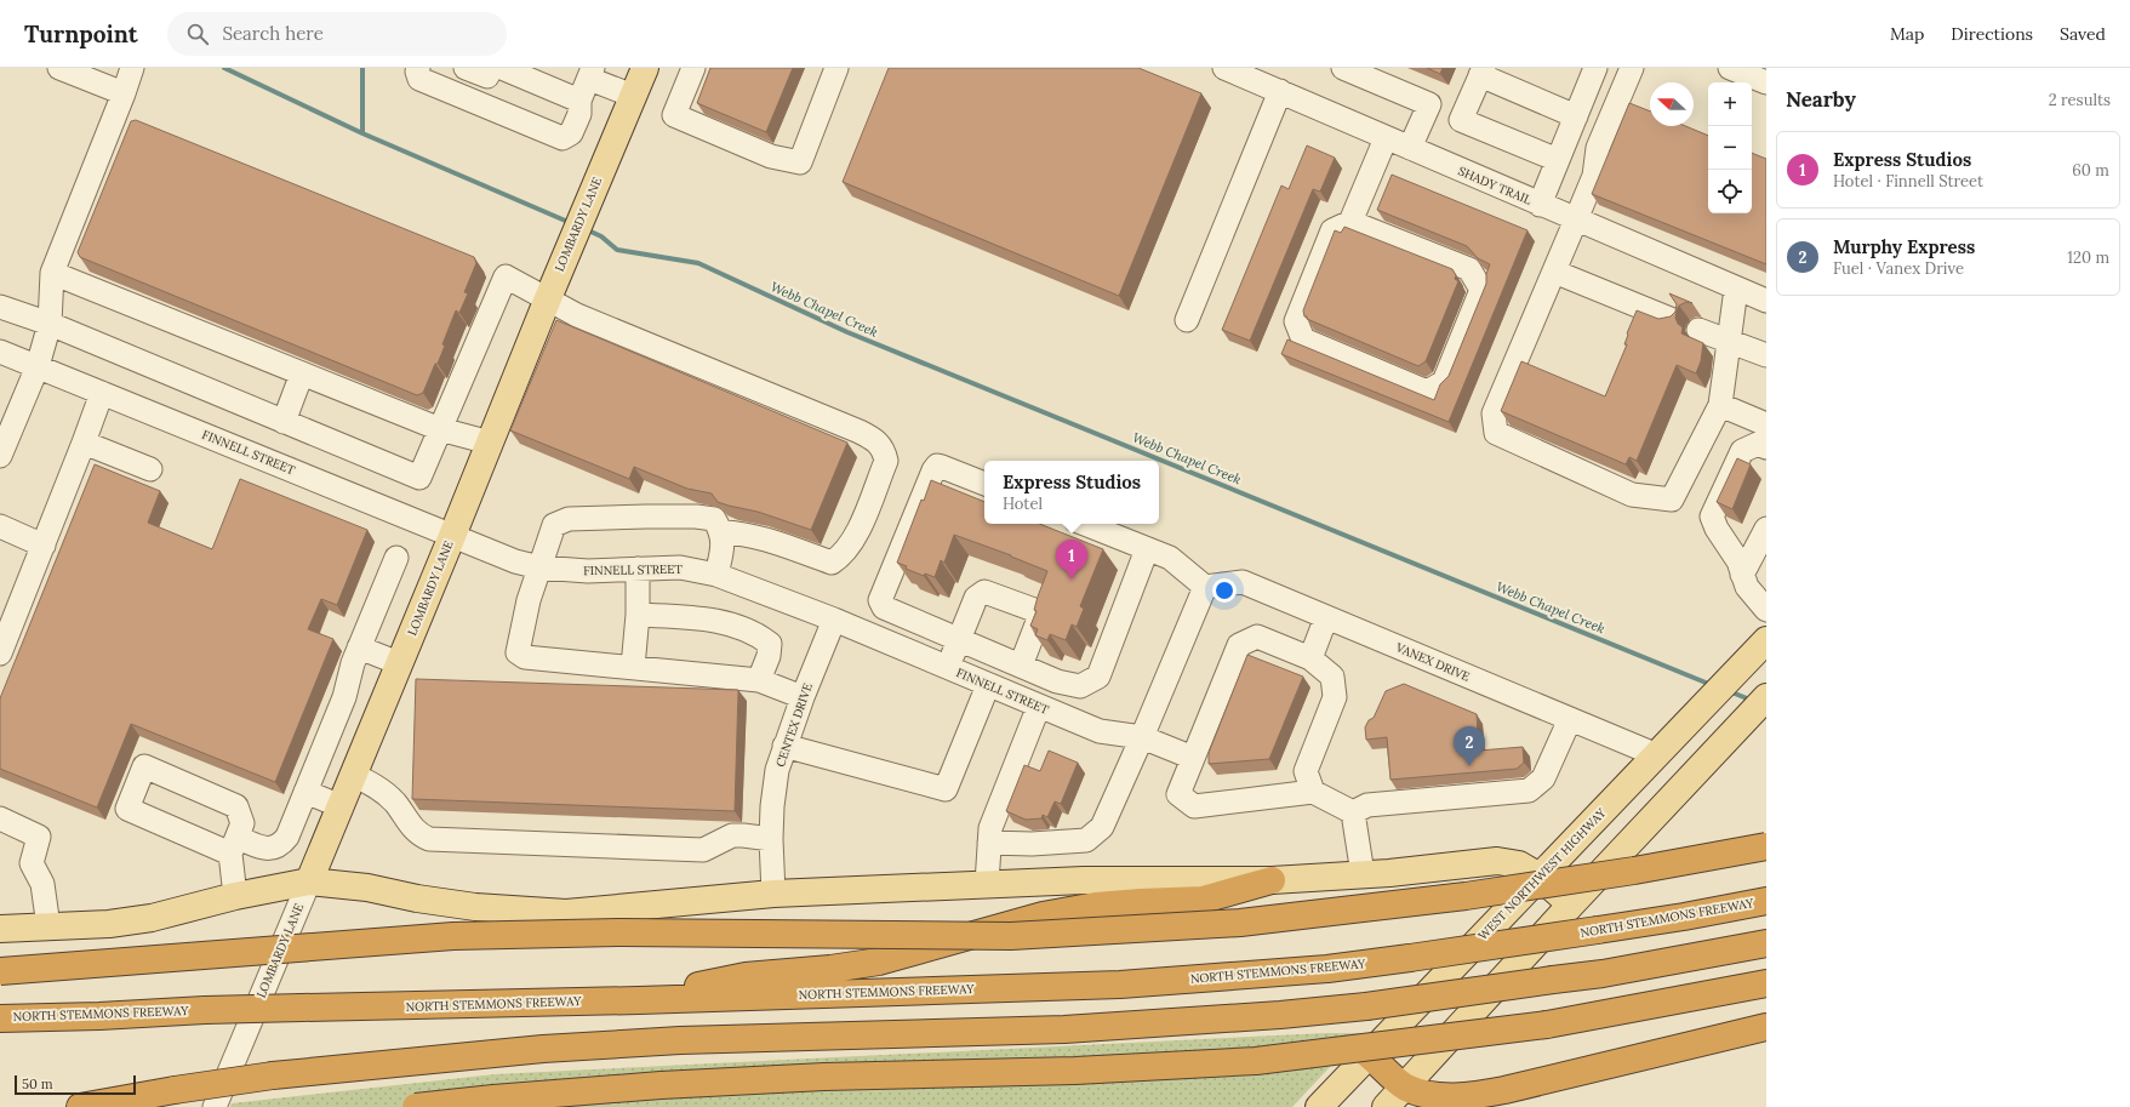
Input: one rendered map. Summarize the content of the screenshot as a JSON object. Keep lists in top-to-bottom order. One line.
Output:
{"streets":{"highway":["NORTH STEMMONS FREEWAY"],"main road":["LOMBARDY LANE","WEST NORTHWEST HIGHWAY"],"street":["SHADY TRAIL","FINNELL STREET","VANEX DRIVE","CENTEX DRIVE"]},"crossings":[["LOMBARDY LANE","FINNELL STREET"],["FINNELL STREET","CENTEX DRIVE"],["VANEX DRIVE","WEST NORTHWEST HIGHWAY"]],"water":["Webb Chapel Creek"],"scale_bar":"50 m","north":"left","page":{"header":"Turnpoint","search":"Search here","nav":["Map","Directions","Saved"],"heading":["Nearby","2 results"],"map_buttons":["+","−"],"list":[{"mark":"1","name":"Express Studios","note":"Hotel · Finnell Street","value":"60 m"},{"mark":"2","name":"Murphy Express","note":"Fuel · Vanex Drive","value":"120 m"}],"popup":["Express Studios","Hotel"],"pins":["1","2"],"scale":"50 m"}}
